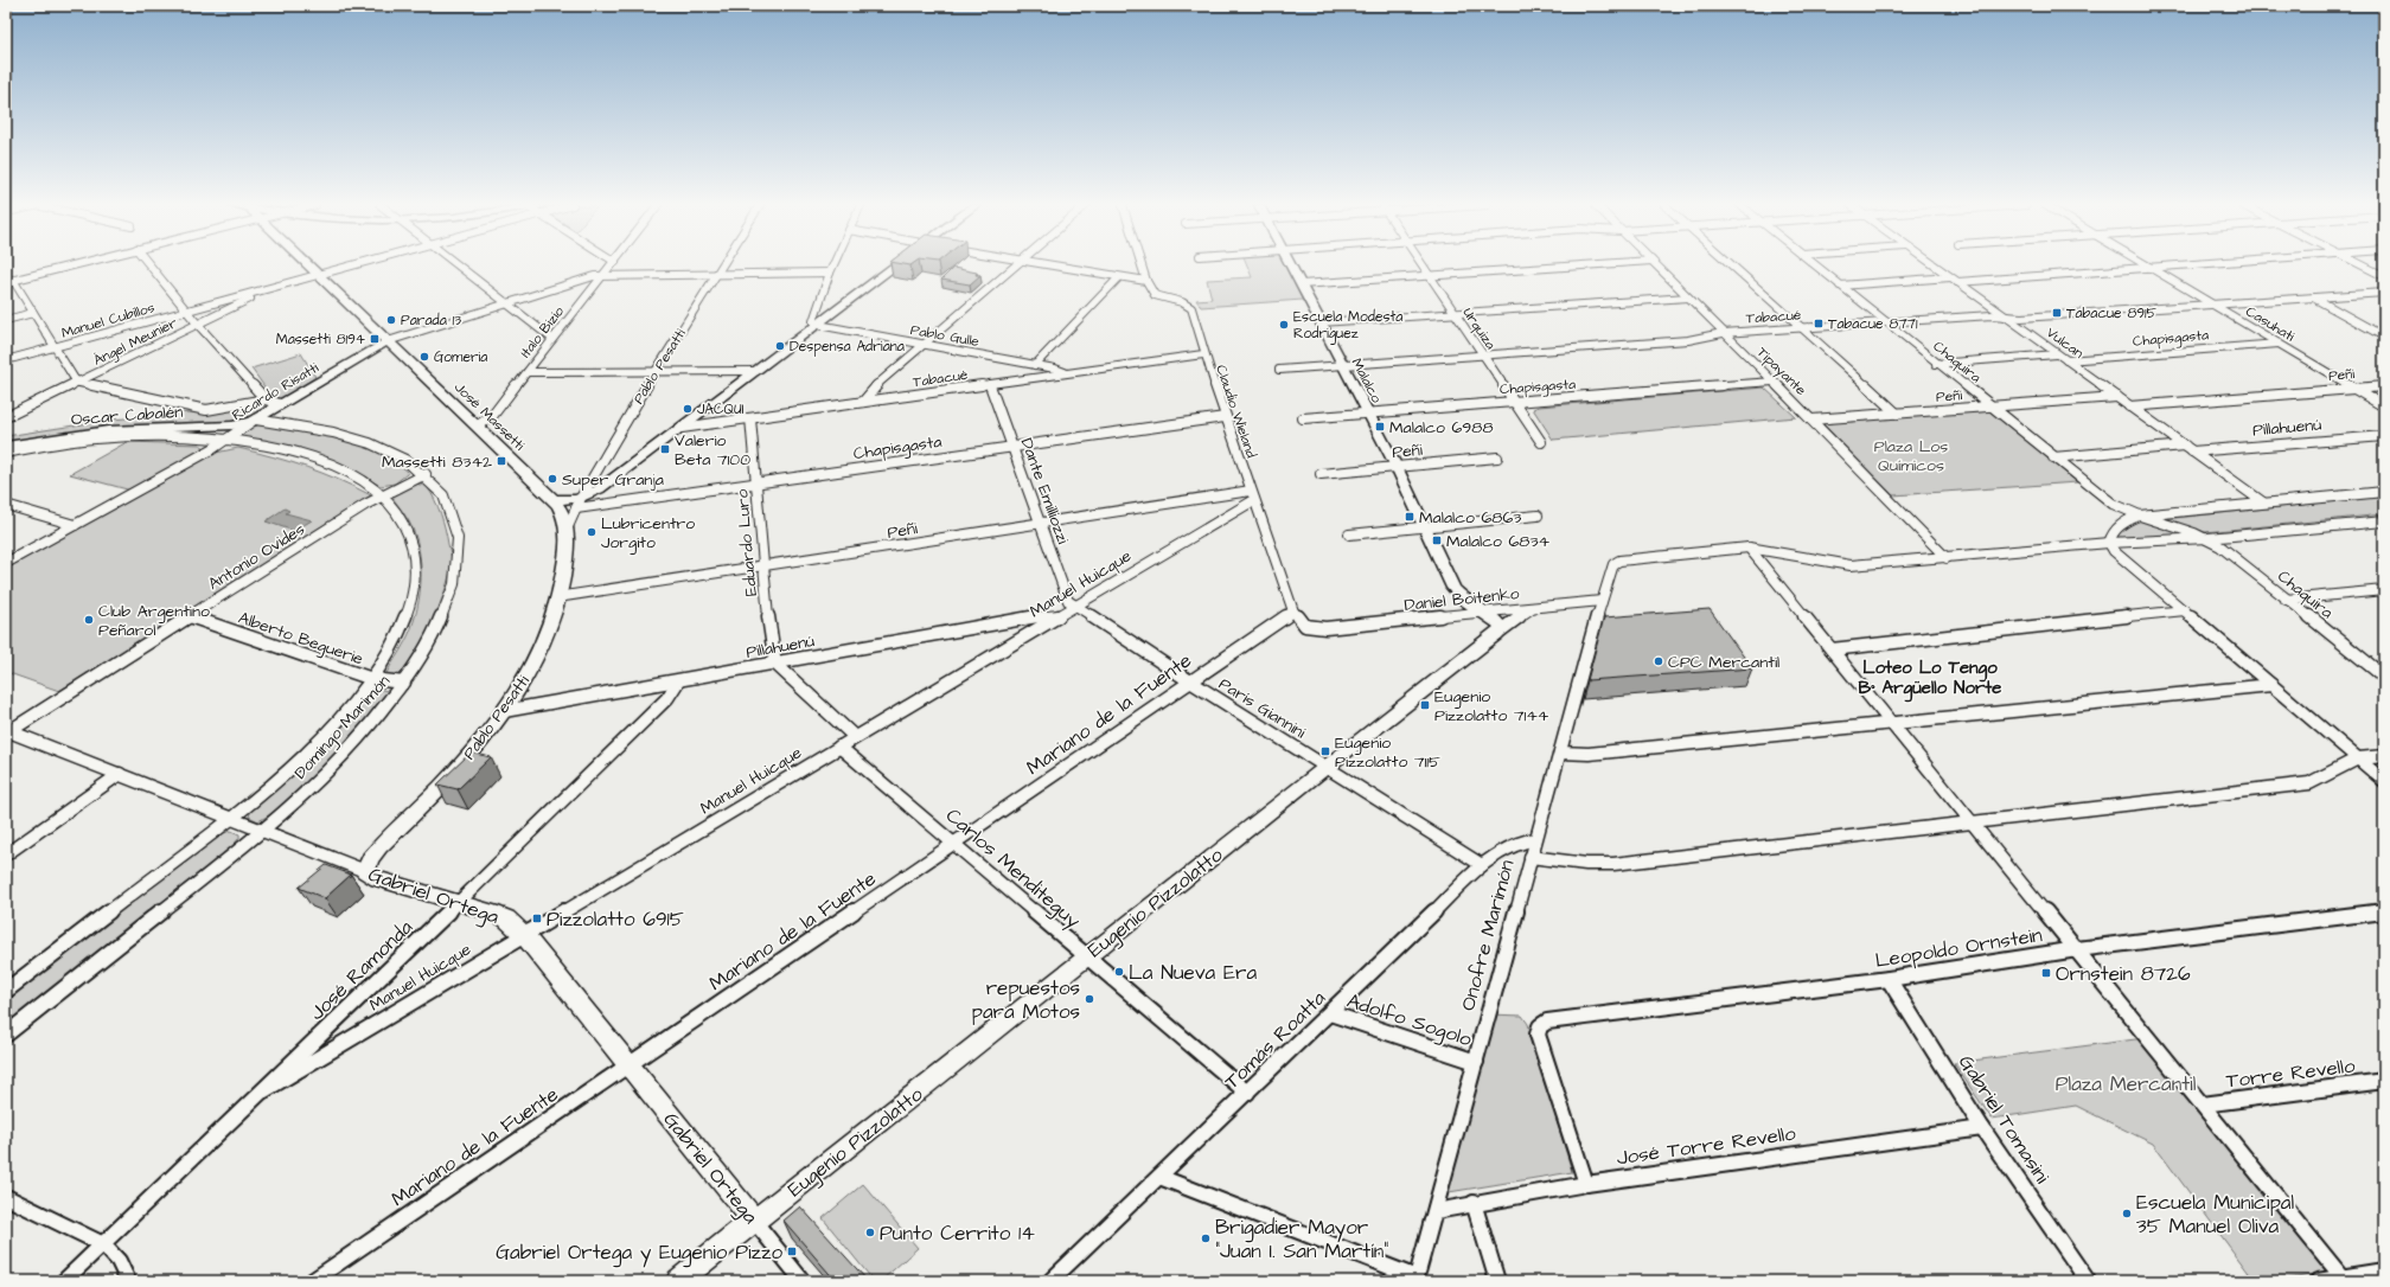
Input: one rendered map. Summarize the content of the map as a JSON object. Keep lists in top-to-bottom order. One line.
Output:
{"streets":{"main road":["Pablo Pesatti","Malalco","Ricardo Risatti","Oscar Cabalén","José Massetti","Gabriel Ortega","Eugenio Pizzolatto"],"street":["Tabacué","Manuel Cubillos","Casuhati","Urquiza","Italo Bizio","Pablo Gulle","Chapisgasta","Ángel Meunier","Vulcan","Chaquira","Tipayante","Peñi","Claudio Wieland","Pillahuenú","Dante Emilliozzi","Eduardo Luro","Antonio Ovides","Manuel Huicque","Daniel Boitenko","Alberto Beguerie","París Giannini","Mariano de la Fuente","Domingo Marimón","Carlos Menditeguy","Onofre Marimón","Leopoldo Ornstein","José Ramonda","Adolfo Sogolo","Tomás Roatta","Torre Revello","Gabriel Tomasini","José Torre Revello"]},"crossings":[["Tabacué","Casuhati"],["Tabacué","Urquiza"],["Tabacué","Pablo Gulle"],["Tabacué","Vulcan"],["Tabacué","Chaquira"],["Tabacué","Tipayante"],["Tabacué","Malalco"],["Tabacué","Claudio Wieland"],["Tabacué","Dante Emilliozzi"],["Tabacué","Eduardo Luro"],["Manuel Cubillos","Ángel Meunier"],["Manuel Cubillos","José Massetti"],["Casuhati","Chapisgasta"],["Casuhati","Peñi"],["Urquiza","Chapisgasta"],["Italo Bizio","Ricardo Risatti"],["Italo Bizio","José Massetti"],["Chapisgasta","Vulcan"],["Chapisgasta","Pablo Pesatti"],["Chapisgasta","Tipayante"],["Chapisgasta","Malalco"],["Chapisgasta","Claudio Wieland"],["Chapisgasta","Dante Emilliozzi"],["Chapisgasta","Eduardo Luro"],["Vulcan","Peñi"],["Vulcan","Pillahuenú"],["Chaquira","Peñi"],["Chaquira","Pillahuenú"],["Chaquira","Onofre Marimón"],["Pablo Pesatti","Peñi"],["Pablo Pesatti","Ricardo Risatti"],["Pablo Pesatti","José Massetti"],["Pablo Pesatti","Pillahuenú"],["Pablo Pesatti","Gabriel Ortega"],["Tipayante","Peñi"],["Tipayante","Onofre Marimón"],["Peñi","Malalco"],["Peñi","Claudio Wieland"],["Peñi","Dante Emilliozzi"],["Peñi","Eduardo Luro"],["Peñi","Manuel Huicque"],["Malalco","Daniel Boitenko"],["Ricardo Risatti","Oscar Cabalén"],["Ricardo Risatti","José Massetti"],["Ricardo Risatti","Domingo Marimón"],["Claudio Wieland","Manuel Huicque"],["Claudio Wieland","Daniel Boitenko"],["Claudio Wieland","Mariano de la Fuente"],["Oscar Cabalén","Domingo Marimón"],["Pillahuenú","Eduardo Luro"],["Pillahuenú","Manuel Huicque"],["Pillahuenú","José Ramonda"],["Dante Emilliozzi","Manuel Huicque"],["Dante Emilliozzi","París Giannini"],["Antonio Ovides","Alberto Beguerie"],["Antonio Ovides","Domingo Marimón"],["Antonio Ovides","Gabriel Ortega"],["Manuel Huicque","París Giannini"],["Manuel Huicque","Carlos Menditeguy"],["Manuel Huicque","Gabriel Ortega"],["Manuel Huicque","José Ramonda"],["Daniel Boitenko","Onofre Marimón"],["Alberto Beguerie","Domingo Marimón"],["París Giannini","Mariano de la Fuente"],["París Giannini","Eugenio Pizzolatto"],["París Giannini","Tomás Roatta"],["Mariano de la Fuente","Carlos Menditeguy"],["Mariano de la Fuente","Gabriel Ortega"],["Domingo Marimón","Gabriel Ortega"],["Carlos Menditeguy","Eugenio Pizzolatto"],["Carlos Menditeguy","Tomás Roatta"],["Gabriel Ortega","Eugenio Pizzolatto"],["Gabriel Ortega","José Ramonda"],["Onofre Marimón","Adolfo Sogolo"],["Onofre Marimón","Tomás Roatta"],["Onofre Marimón","José Torre Revello"],["Leopoldo Ornstein","Gabriel Tomasini"],["Leopoldo Ornstein","José Torre Revello"],["Adolfo Sogolo","Tomás Roatta"],["Gabriel Tomasini","José Torre Revello"]],"districts":["Loteo Lo Tengo B° Argüello Norte"],"parks":["Plaza Los Químicos","Plaza Mercantil"],"places":{"transit":["Tabacue 8915","Tabacue 8771","Massetti 8194","Malalco 6988","Valerio Beta 7100","Massetti 8342","Malalco 6863","Malalco 6834","Eugenio Pizzolatto 7144","Eugenio Pizzolatto 7115","Pizzolatto 6915","Ornstein 8726","Gabriel Ortega y Eugenio Pizzo"],"other":["Parada 13","Escuela Modesta Rodriguez","Despensa Adriana","Gomeria","JACQUI","Super Granja","Lubricentro Jorgito","Club Argentino Peñarol","CPC Mercantil","La Nueva Era","repuestos para Motos","Escuela Municipal 35 Manuel Oliva","Punto Cerrito 14","Brigadier Mayor \"Juan I. San Martín\""]}}
